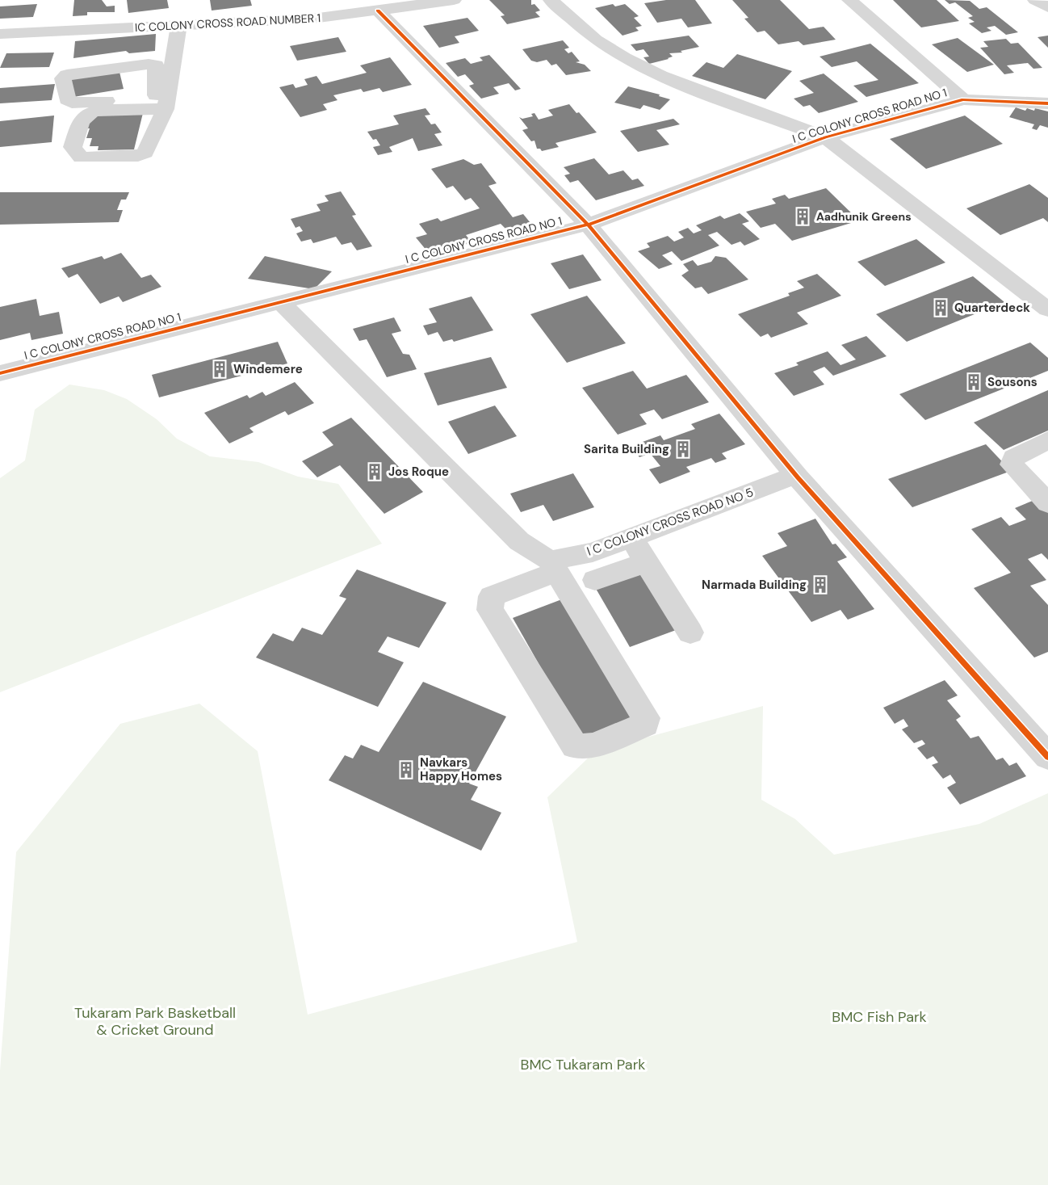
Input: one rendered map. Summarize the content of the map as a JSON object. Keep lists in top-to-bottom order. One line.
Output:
{"streets":{"street":["IC COLONY CROSS ROAD NUMBER 1","I C COLONY CROSS ROAD NO 1","I C COLONY CROSS ROAD NO 5"]},"parks":["Tukaram Park Basketball & Cricket Ground","BMC Fish Park","BMC Tukaram Park"],"places":{"building":["Aadhunik Greens","Quarterdeck","Windemere","Sousons","Sarita Building","Jos Roque","Narmada Building","Navkars Happy Homes"]}}
